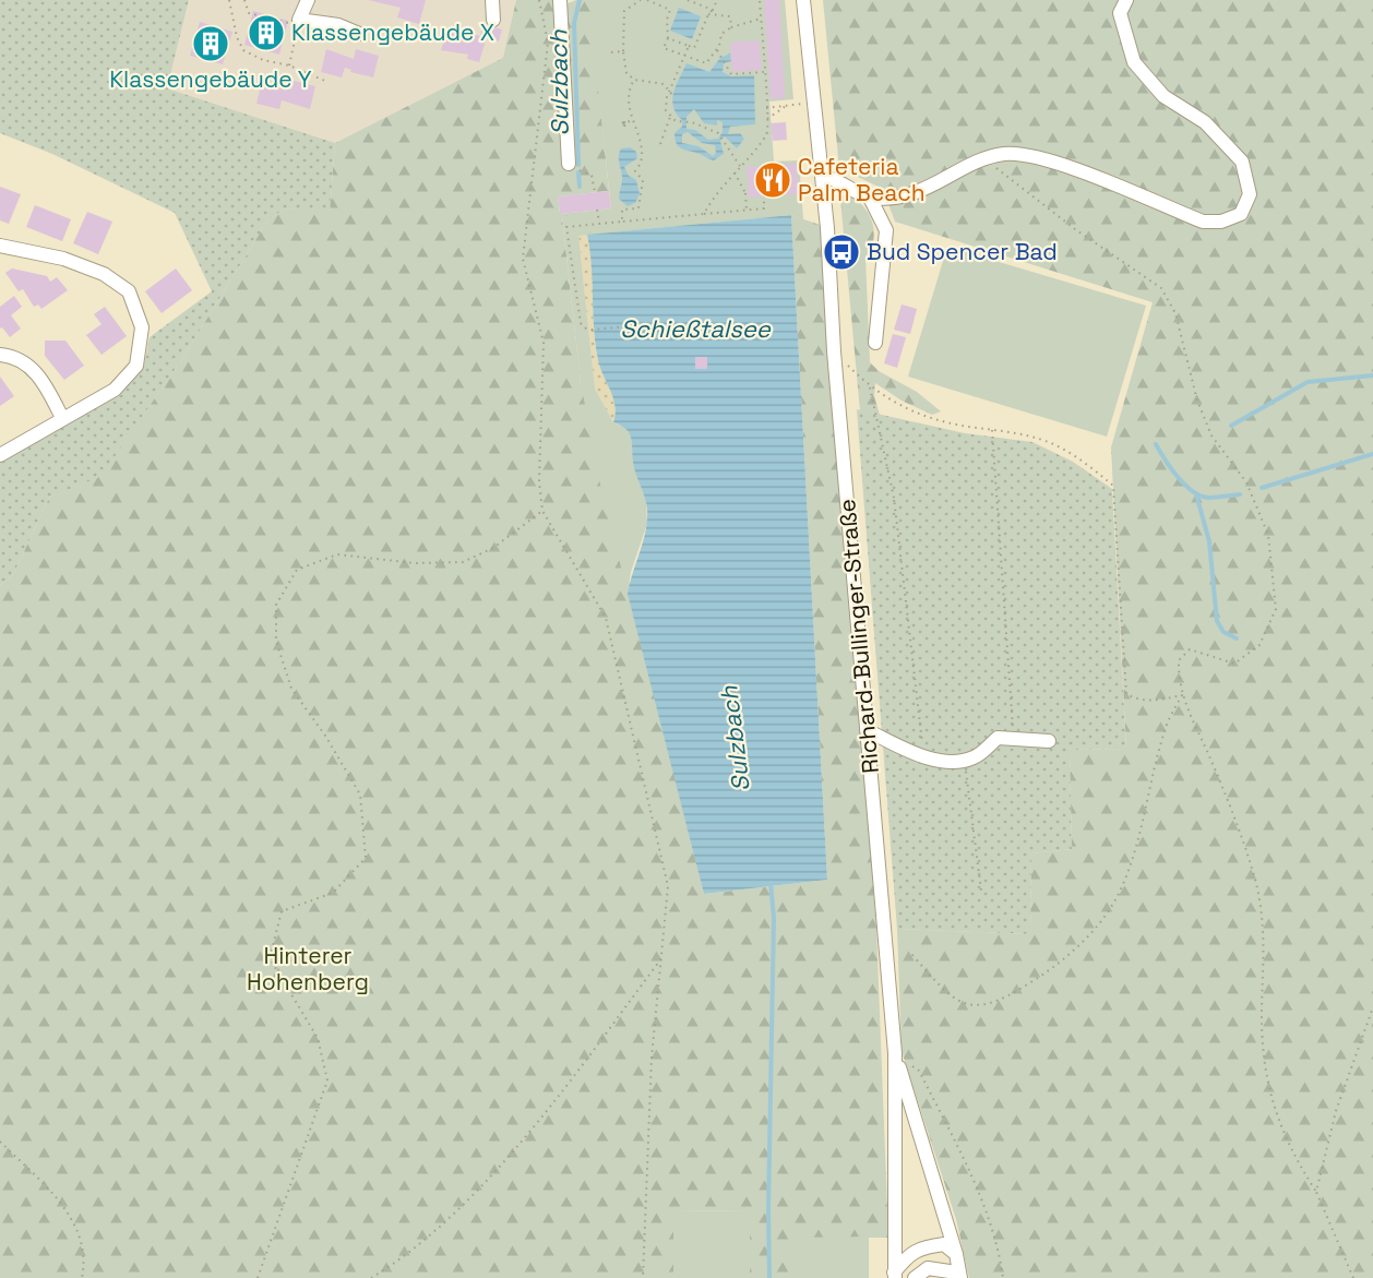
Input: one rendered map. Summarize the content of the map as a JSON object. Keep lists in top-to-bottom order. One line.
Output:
{"streets":{"street":["Richard-Bullinger-Straße"]},"water":["Sulzbach","Schießtalsee"],"parks":["Hinterer Hohenberg"],"places":{"building":["Klassengebäude X","Klassengebäude Y"],"restaurant":["Cafeteria Palm Beach"],"bus stop":["Bud Spencer Bad"]}}
